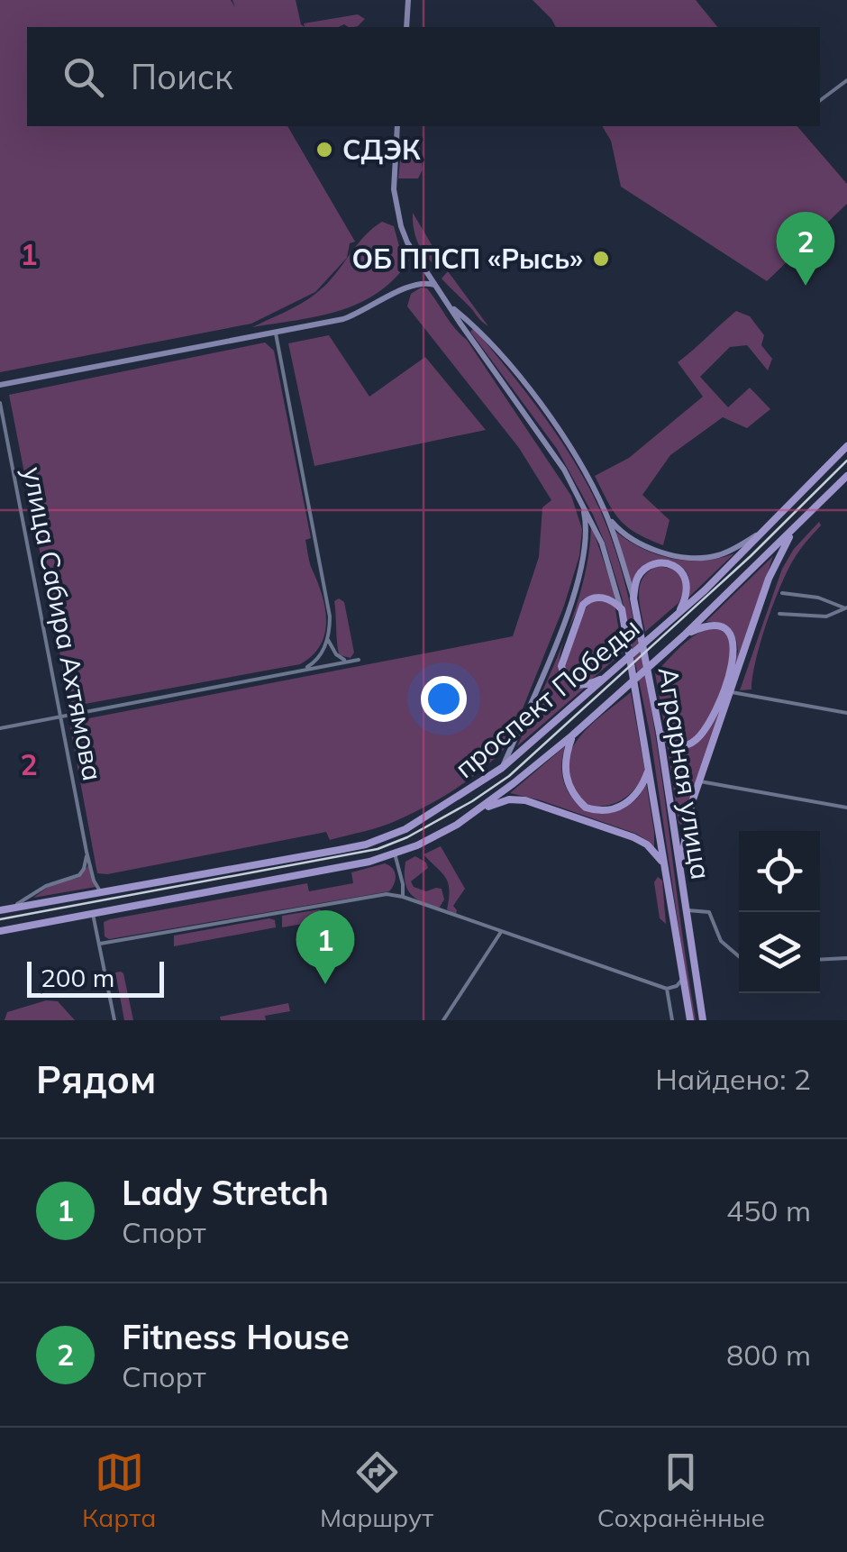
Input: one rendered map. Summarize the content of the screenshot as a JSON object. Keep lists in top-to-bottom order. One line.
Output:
{"streets":{"main road":["проспект Победы","Аграрная улица"],"street":["улица Сабира Ахтямова"]},"crossings":[["улица Сабира Ахтямова","проспект Победы"]],"places":["СДЭК","ОБ ППСП «Рысь»"],"scale_bar":"200 m","page":{"search":"Поиск","pins":["2","1"],"scale":"200 m","heading":["Рядом","Найдено: 2"],"list":[{"mark":"1","name":"Lady Stretch","note":"Спорт","value":"450 m"},{"mark":"2","name":"Fitness House","note":"Спорт","value":"800 m"}],"nav":["Карта","Маршрут","Сохранённые"]},"grid":{"rows":["1","2"]}}
